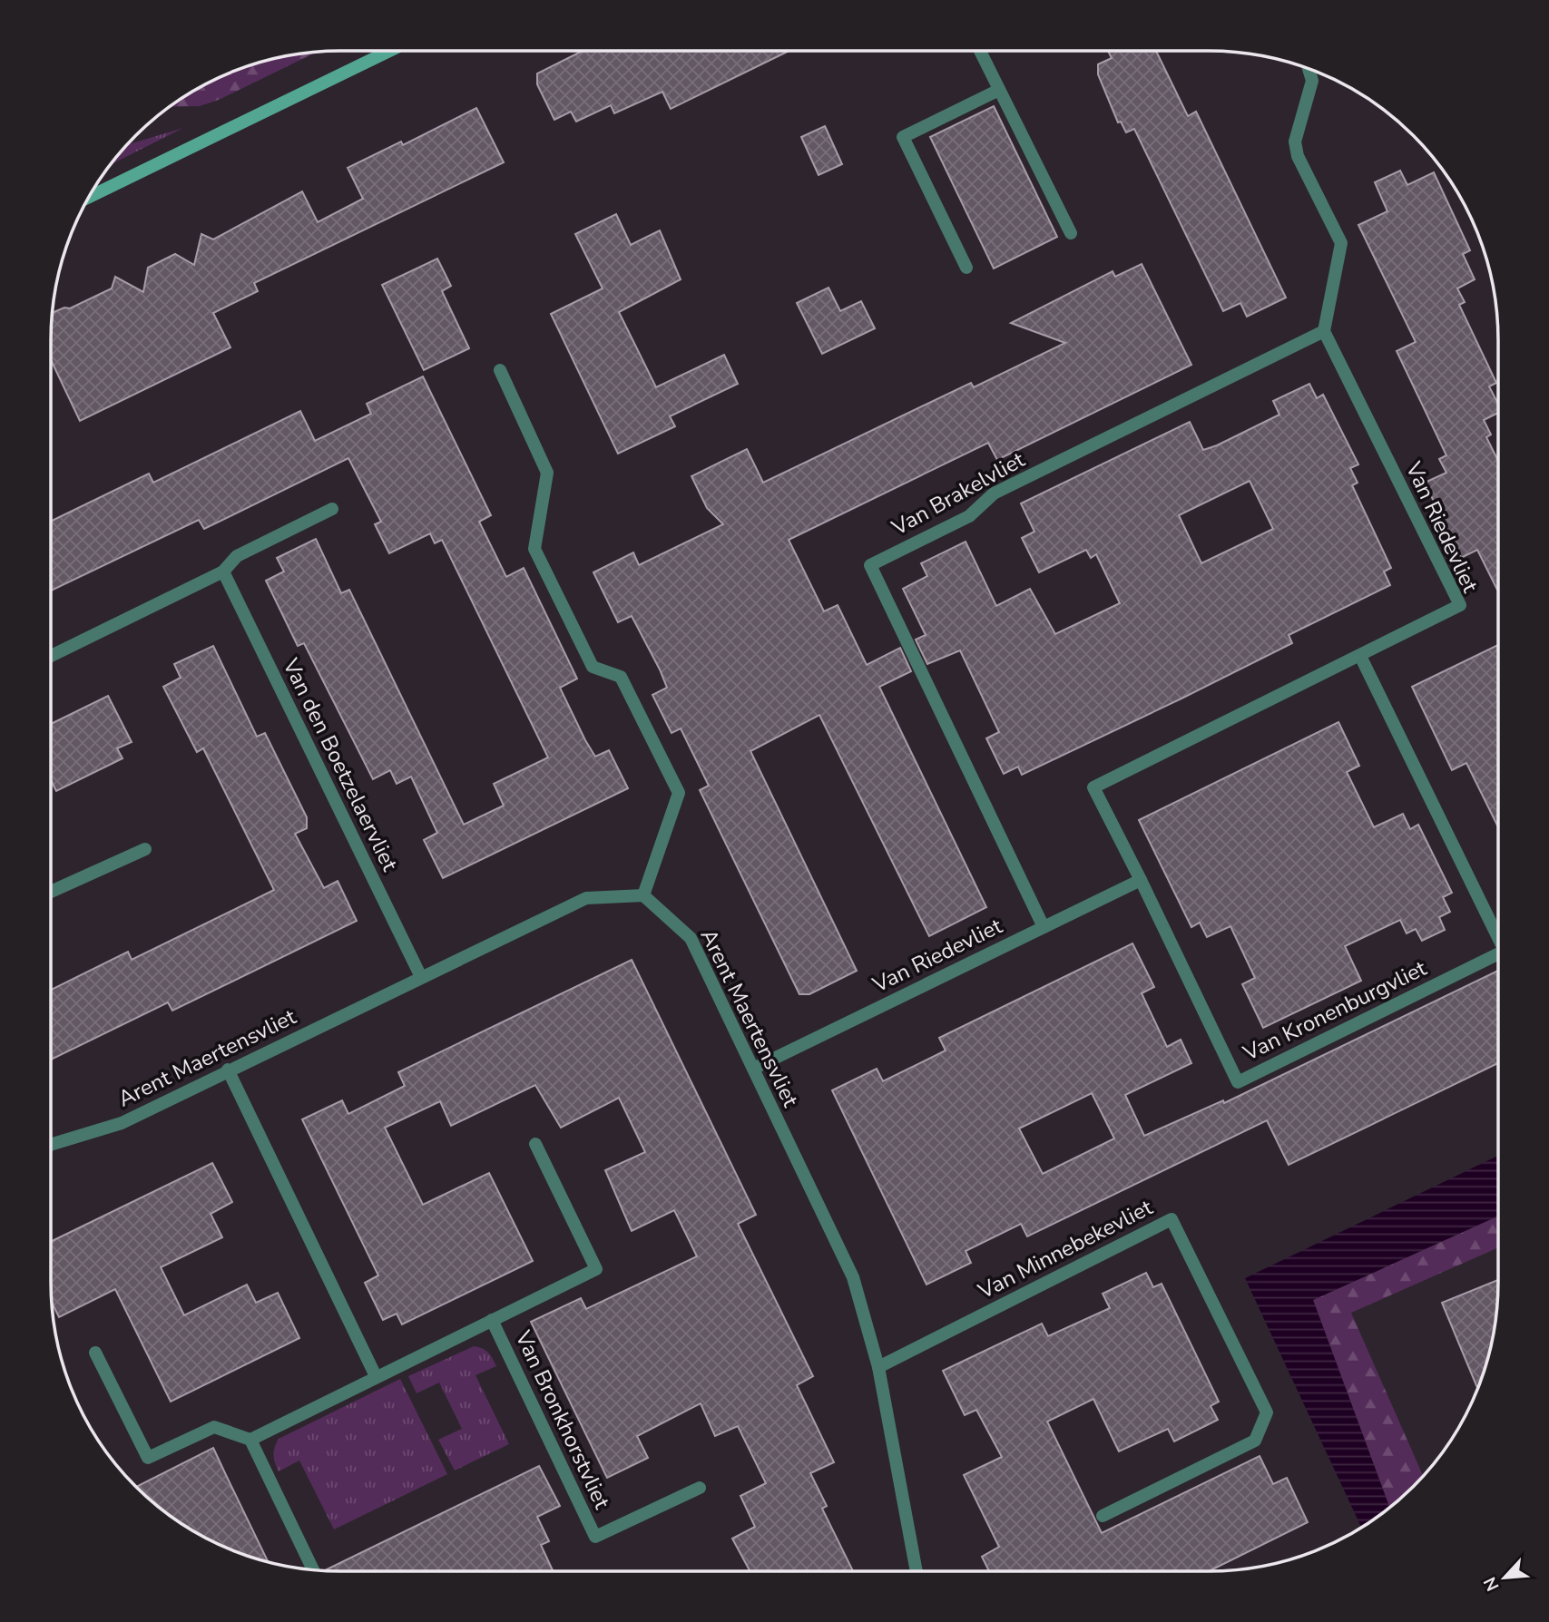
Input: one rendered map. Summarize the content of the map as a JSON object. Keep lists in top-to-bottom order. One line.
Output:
{"streets":{"street":["Van Brakelvliet","Van Riedevliet","Van den Boetzelaervliet","Van Kronenburgvliet","Arent Maertensvliet","Van Minnebekevliet","Van Bronkhorstvliet"]},"crossings":[["Van Brakelvliet","Van Riedevliet"],["Van Riedevliet","Van Kronenburgvliet"],["Van Riedevliet","Arent Maertensvliet"],["Van den Boetzelaervliet","Arent Maertensvliet"],["Arent Maertensvliet","Van Minnebekevliet"]],"north":"bottom left"}
